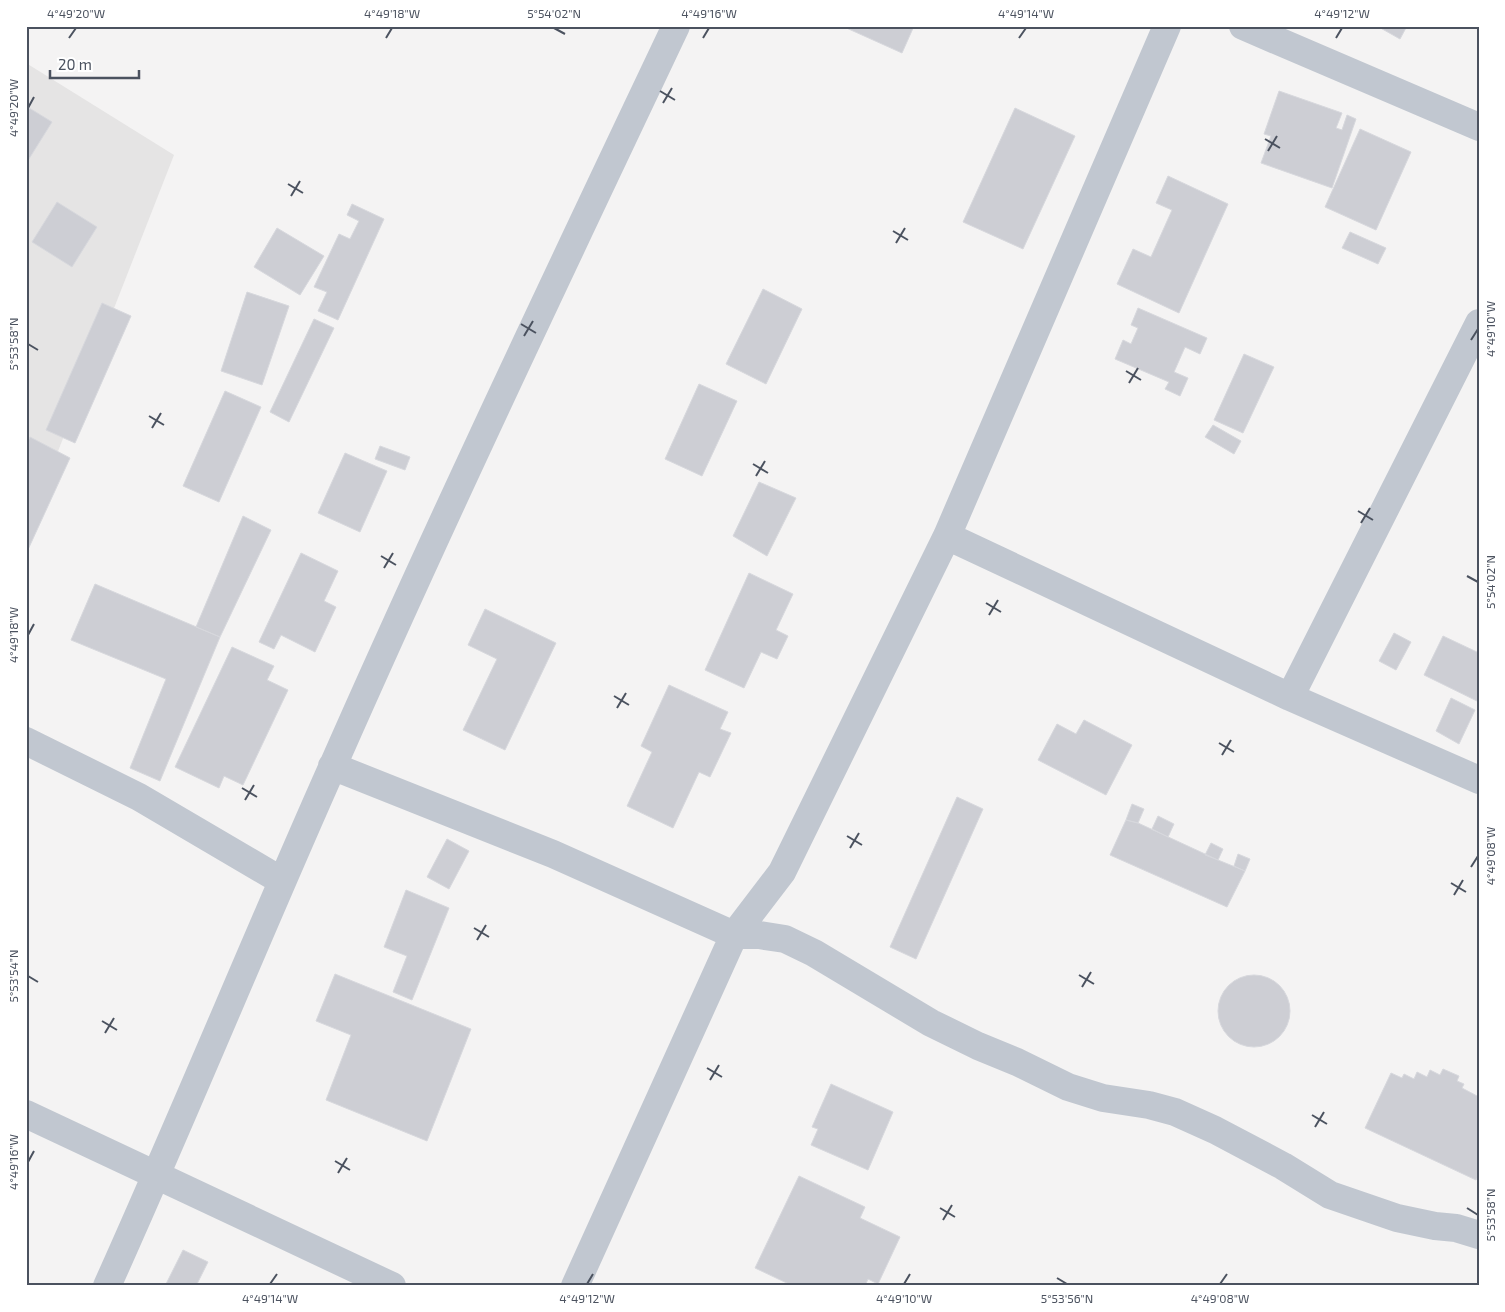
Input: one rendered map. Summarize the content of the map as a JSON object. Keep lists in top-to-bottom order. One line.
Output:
{"scale_bar":"20 m","coordinates":["4°49'20\"W","4°49'18\"W","5°54'02\"N","4°49'16\"W","4°49'14\"W","4°49'12\"W","4°49'10\"W","5°53'58\"N","4°49'08\"W","5°53'54\"N","5°53'56\"N"]}
